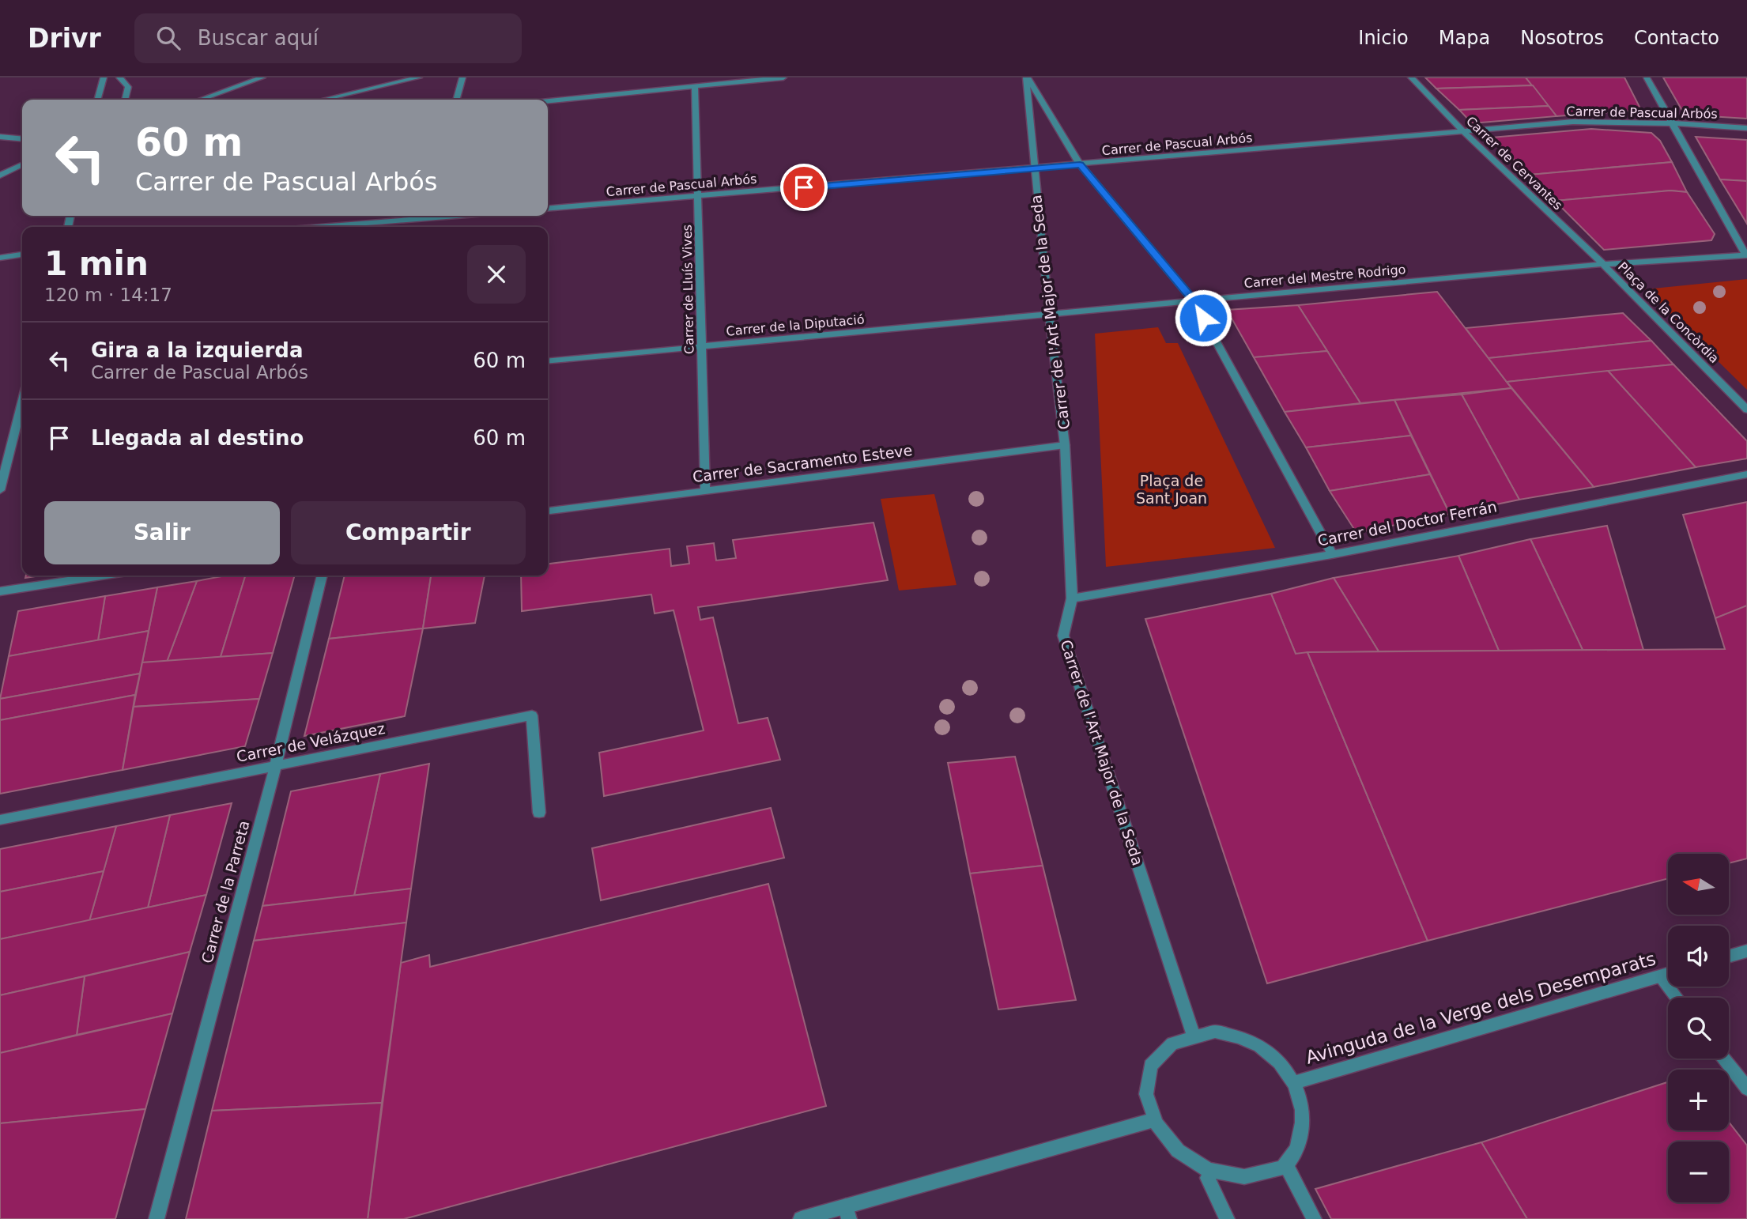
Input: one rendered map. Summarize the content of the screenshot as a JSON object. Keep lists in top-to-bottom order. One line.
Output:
{"streets":{"street":["Carrer de Pascual Arbós","Carrer de Cervantes","Carrer del Mestre Rodrigo","Carrer de Lluís Vives","Carrer de l'Art Major de la Seda","Plaça de la Concòrdia","Carrer de la Diputació","Carrer de Sacramento Esteve","Carrer del Doctor Ferrán","Carrer de Velázquez","Carrer de la Parreta","Avinguda de la Verge dels Desemparats"]},"crossings":[["Carrer de Pascual Arbós","Carrer de Cervantes"],["Carrer de Pascual Arbós","Carrer de Lluís Vives"],["Carrer de Pascual Arbós","Carrer de l'Art Major de la Seda"],["Carrer de Cervantes","Carrer del Mestre Rodrigo"],["Carrer de Cervantes","Plaça de la Concòrdia"],["Carrer del Mestre Rodrigo","Carrer de l'Art Major de la Seda"],["Carrer del Mestre Rodrigo","Plaça de la Concòrdia"],["Carrer del Mestre Rodrigo","Carrer de la Diputació"],["Carrer de Lluís Vives","Carrer de la Diputació"],["Carrer de Lluís Vives","Carrer de Sacramento Esteve"],["Carrer de l'Art Major de la Seda","Carrer de la Diputació"],["Carrer de l'Art Major de la Seda","Carrer de Sacramento Esteve"],["Carrer de l'Art Major de la Seda","Carrer del Doctor Ferrán"],["Carrer de l'Art Major de la Seda","Avinguda de la Verge dels Desemparats"],["Carrer de Velázquez","Carrer de la Parreta"]],"parks":["Plaça de Sant Joan"],"north":"left","page":{"header":"Drivr","search":"Buscar aquí","nav":["Inicio","Mapa","Nosotros","Contacto"],"turn":["60 m","Carrer de Pascual Arbós"],"heading":["1 min","120 m · 14:17"],"list":[{"name":"Gira a la izquierda","note":"Carrer de Pascual Arbós","value":"60 m"},{"name":"Llegada al destino","value":"60 m"}],"buttons":["Salir","Compartir"],"map_buttons":["+","−"]}}
